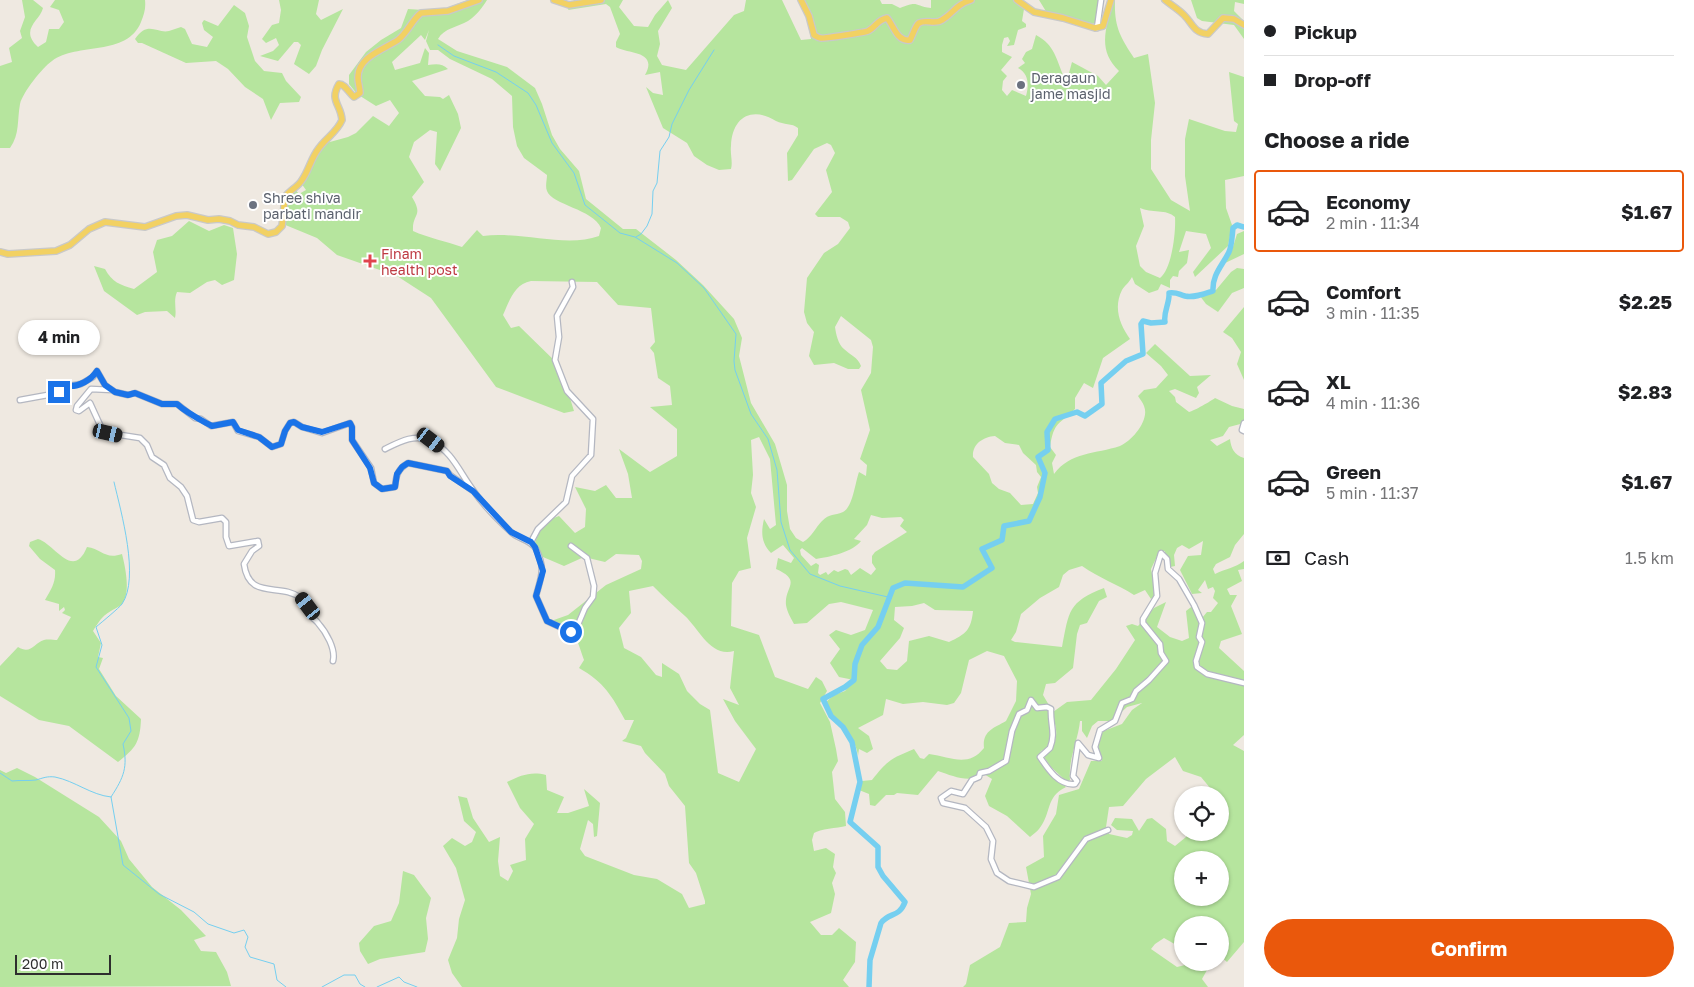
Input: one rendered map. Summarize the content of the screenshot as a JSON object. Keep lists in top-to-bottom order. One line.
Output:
{"places":{"other":["Deragaun jame masjid","Shree shiva parbati mandir"],"health":["Finam health post"]},"scale_bar":"200 m","page":{"banner":["Pickup","Drop-off"],"heading":"Choose a ride","list":[{"name":"Economy","note":"2 min · 11:34","value":"$1.67"},{"name":"Comfort","note":"3 min · 11:35","value":"$2.25"},{"name":"XL","note":"4 min · 11:36","value":"$2.83"},{"name":"Green","note":"5 min · 11:37","value":"$1.67"}],"bubble":"4 min","pay":["Cash","1.5 km"],"map_buttons":["+","−"],"buttons":"Confirm","scale":"200 m"}}
